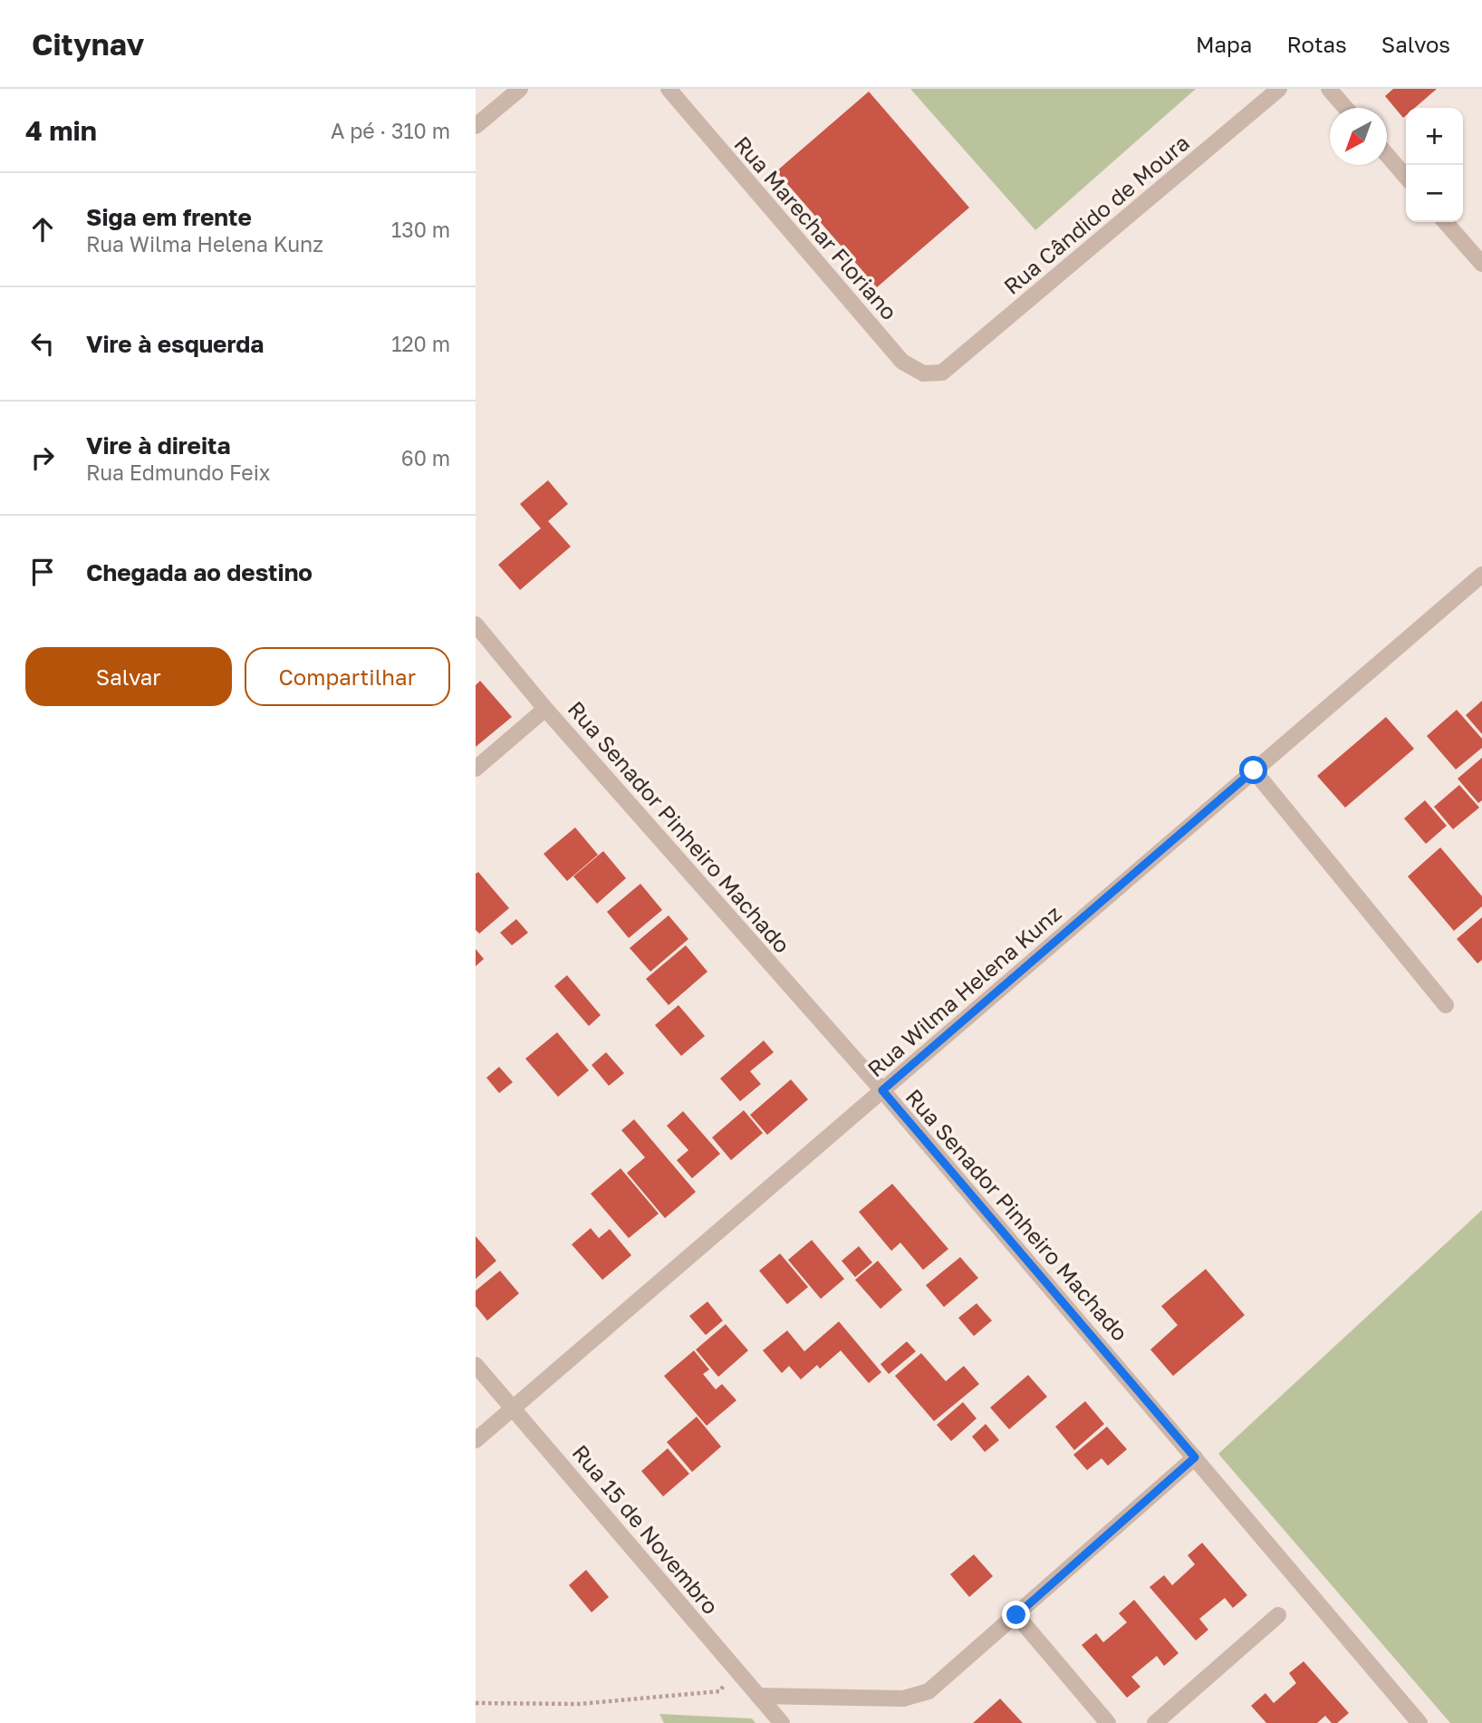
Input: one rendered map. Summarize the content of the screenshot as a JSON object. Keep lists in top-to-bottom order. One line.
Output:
{"streets":{"street":["Rua Cândido de Moura","Rua Marechar Floriano","Rua Senador Pinheiro Machado","Rua Wilma Helena Kunz","Rua 15 de Novembro"]},"crossings":[["Rua Cândido de Moura","Rua Marechar Floriano"],["Rua Senador Pinheiro Machado","Rua Wilma Helena Kunz"],["Rua Wilma Helena Kunz","Rua 15 de Novembro"]],"north":"bottom left","page":{"header":"Citynav","nav":["Mapa","Rotas","Salvos"],"heading":["4 min","A pé · 310 m"],"map_buttons":["+","−"],"list":[["Siga em frente","Rua Wilma Helena Kunz","130 m"],["Vire à esquerda","120 m"],["Vire à direita","Rua Edmundo Feix","60 m"],"Chegada ao destino"],"buttons":["Salvar","Compartilhar"]}}
